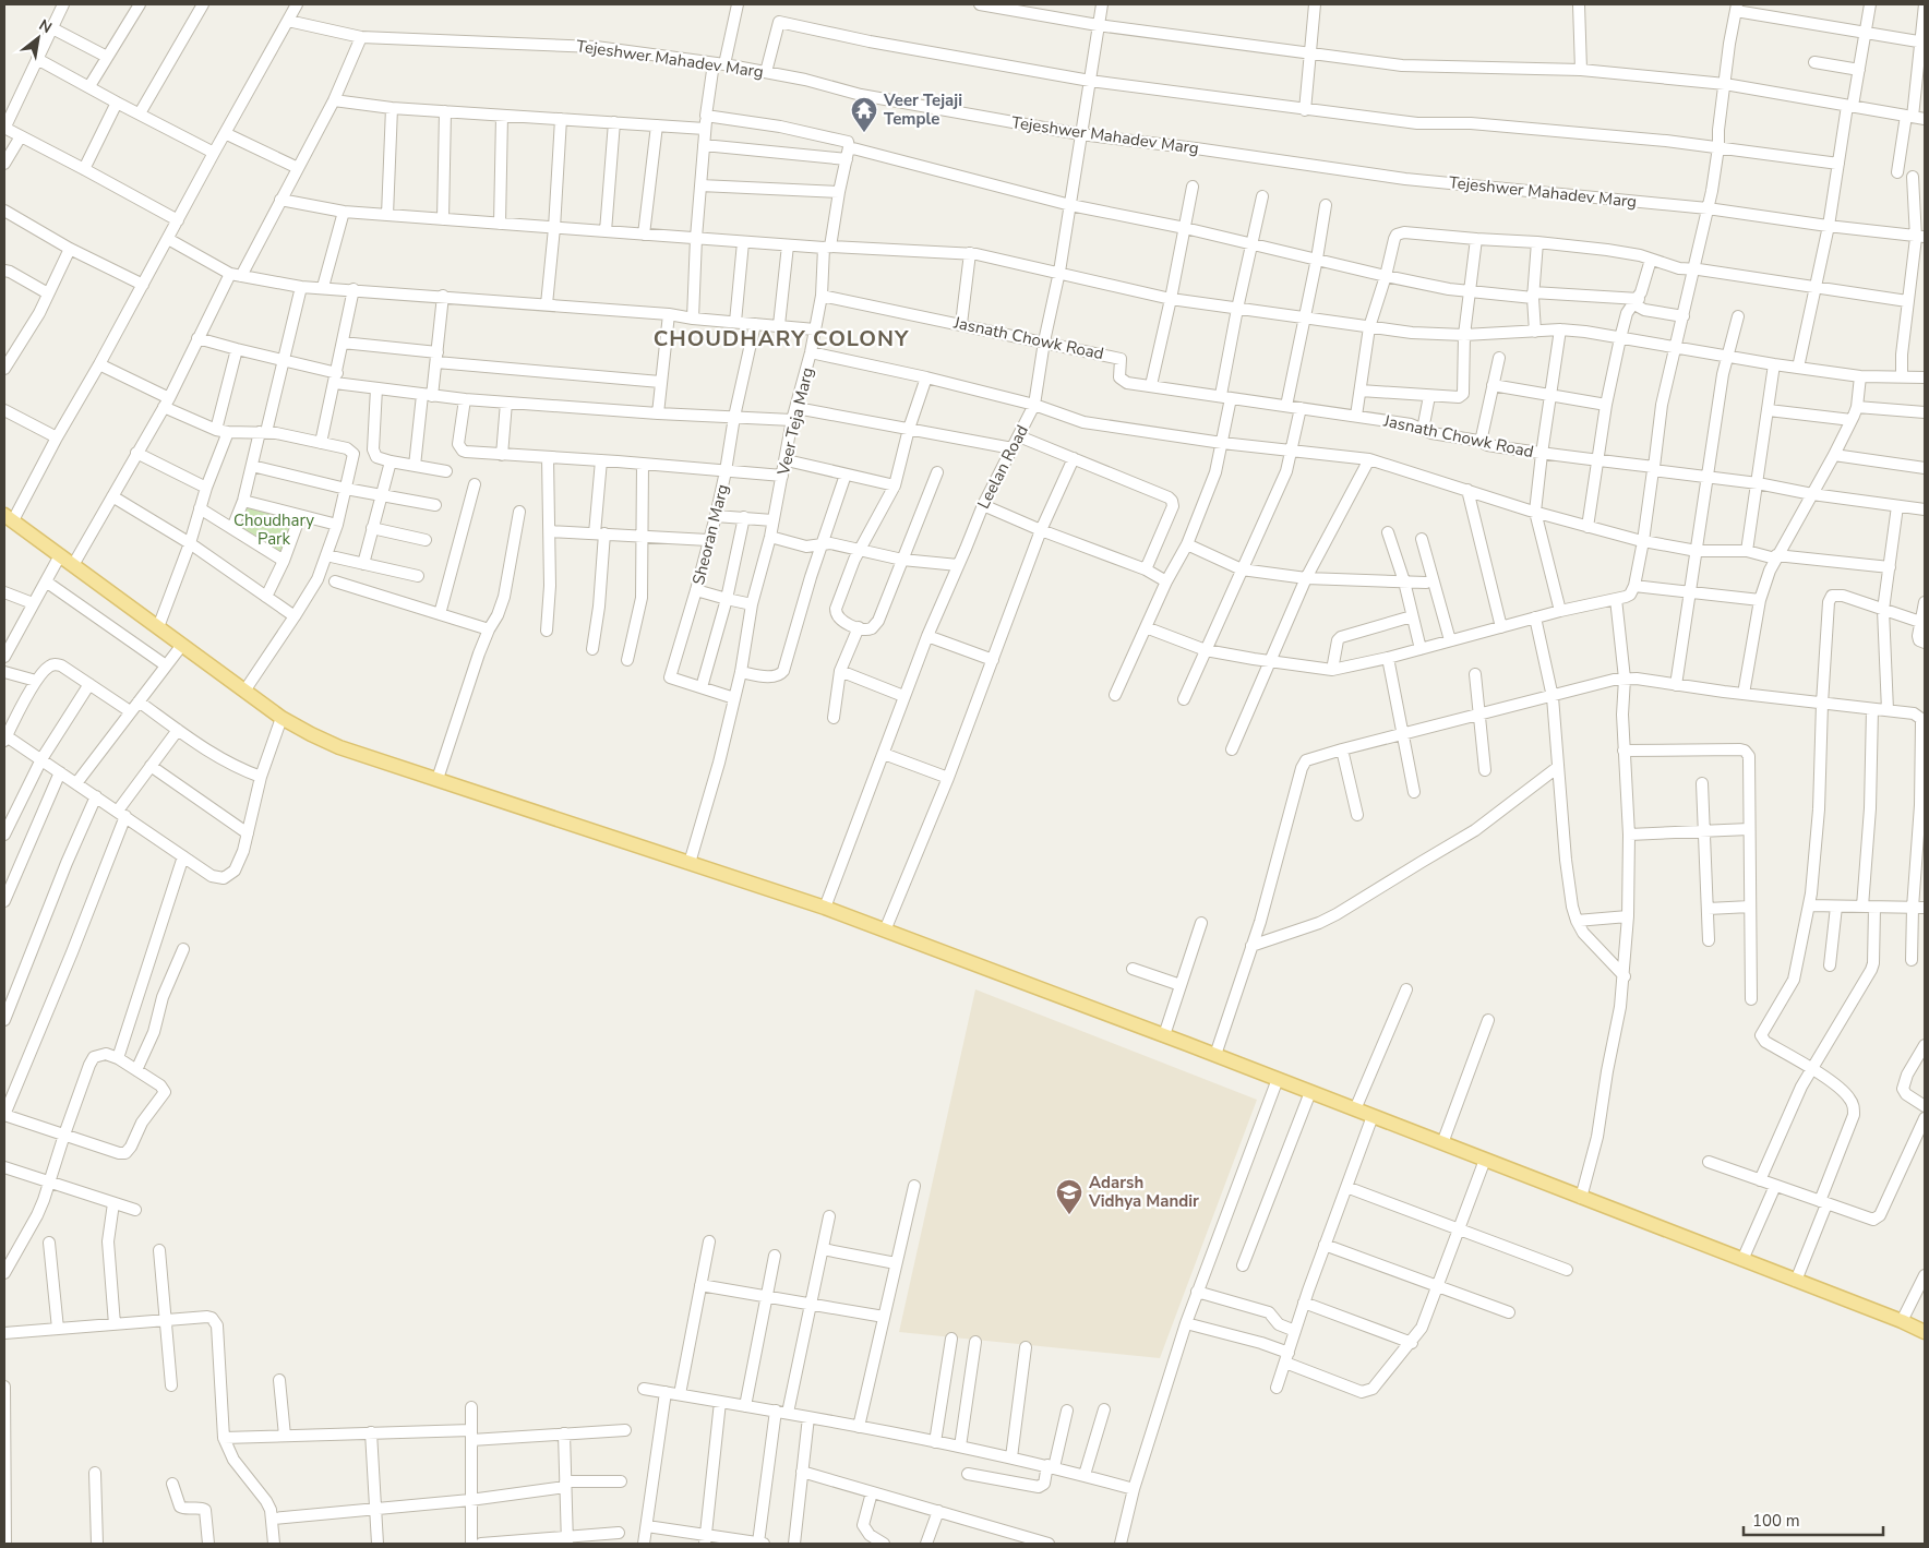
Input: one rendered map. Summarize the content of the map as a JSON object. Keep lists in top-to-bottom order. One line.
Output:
{"streets":{"street":["Tejeshwer Mahadev Marg","Jasnath Chowk Road","Veer Teja Marg","Leelan Road","Sheoran Marg"]},"crossings":[["Tejeshwer Mahadev Marg","Jasnath Chowk Road"],["Tejeshwer Mahadev Marg","Leelan Road"],["Jasnath Chowk Road","Veer Teja Marg"],["Jasnath Chowk Road","Leelan Road"],["Veer Teja Marg","Sheoran Marg"]],"districts":["CHOUDHARY COLONY"],"parks":["Choudhary Park"],"places":{"temple":["Veer Tejaji Temple"],"school or university":["Adarsh Vidhya Mandir"]},"scale_bar":"100 m","north":"top right"}
